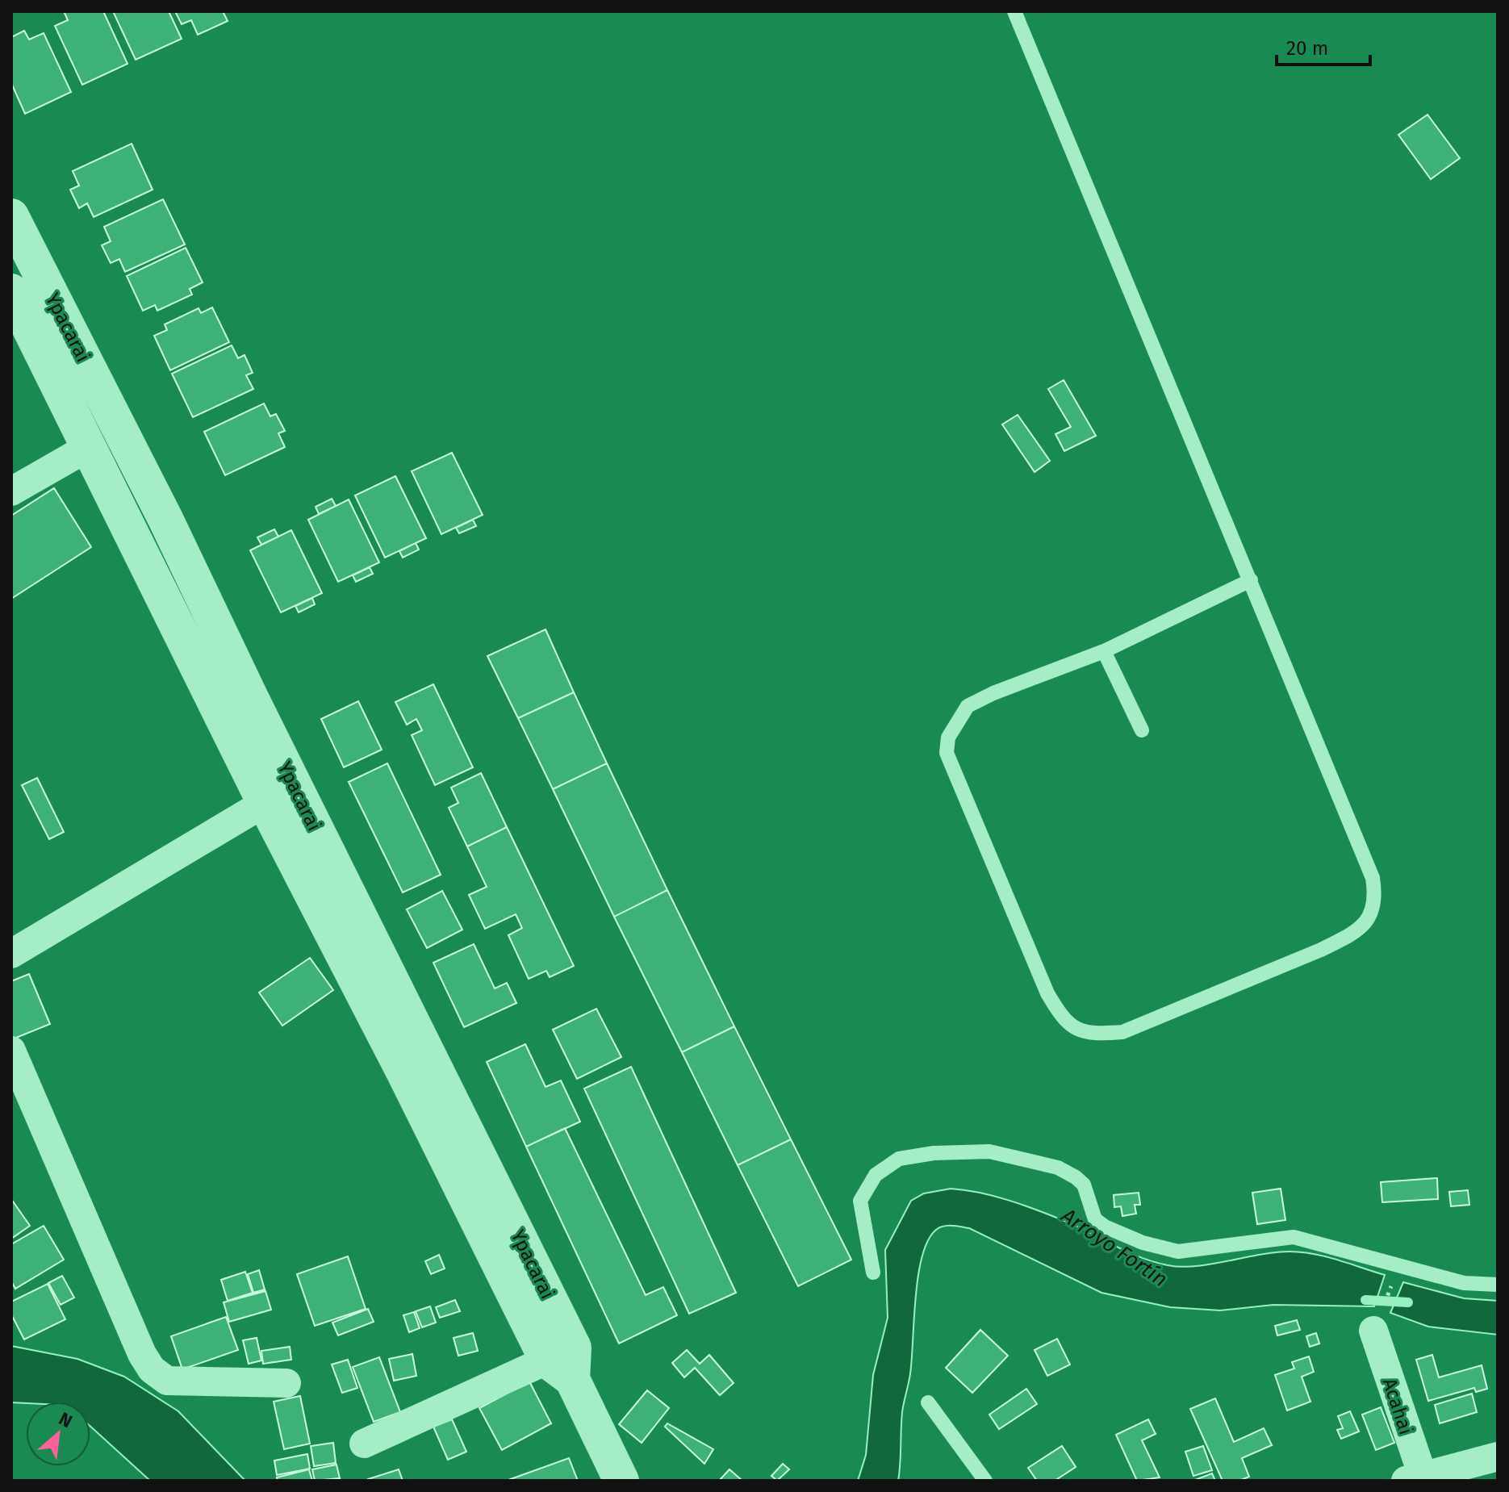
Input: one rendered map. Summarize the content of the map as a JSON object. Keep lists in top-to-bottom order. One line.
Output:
{"streets":{"street":["Ypacarai","Acahai"]},"water":["Arroyo Fortín"],"scale_bar":"20 m","north":"top right"}
